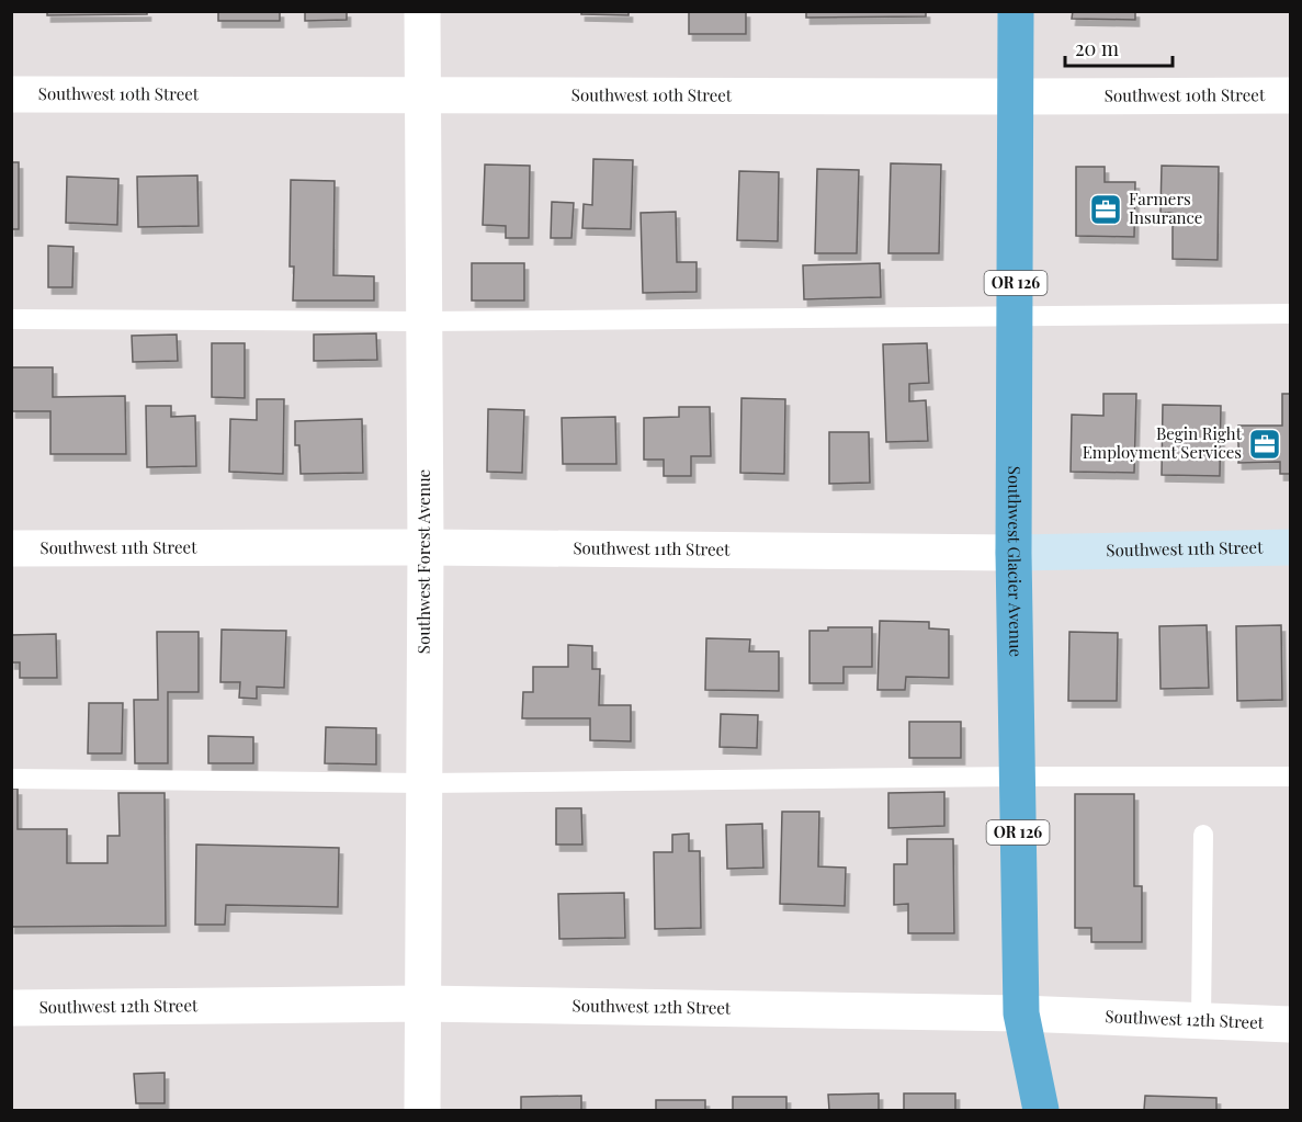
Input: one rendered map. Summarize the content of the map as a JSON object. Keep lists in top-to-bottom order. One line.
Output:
{"streets":{"highway":["OR 126","Southwest Glacier Avenue"],"main road":["Southwest 11th Street"],"street":["Southwest 10th Street","Southwest Forest Avenue","Southwest 12th Street"]},"crossings":[["Southwest 10th Street","Southwest Forest Avenue"],["Southwest 10th Street","Southwest Glacier Avenue"],["Southwest 11th Street","Southwest Forest Avenue"],["Southwest 11th Street","Southwest Glacier Avenue"],["Southwest Forest Avenue","Southwest 12th Street"],["Southwest Glacier Avenue","Southwest 12th Street"]],"places":{"office":["Farmers Insurance","Begin Right Employment Services"]},"scale_bar":"20 m"}
